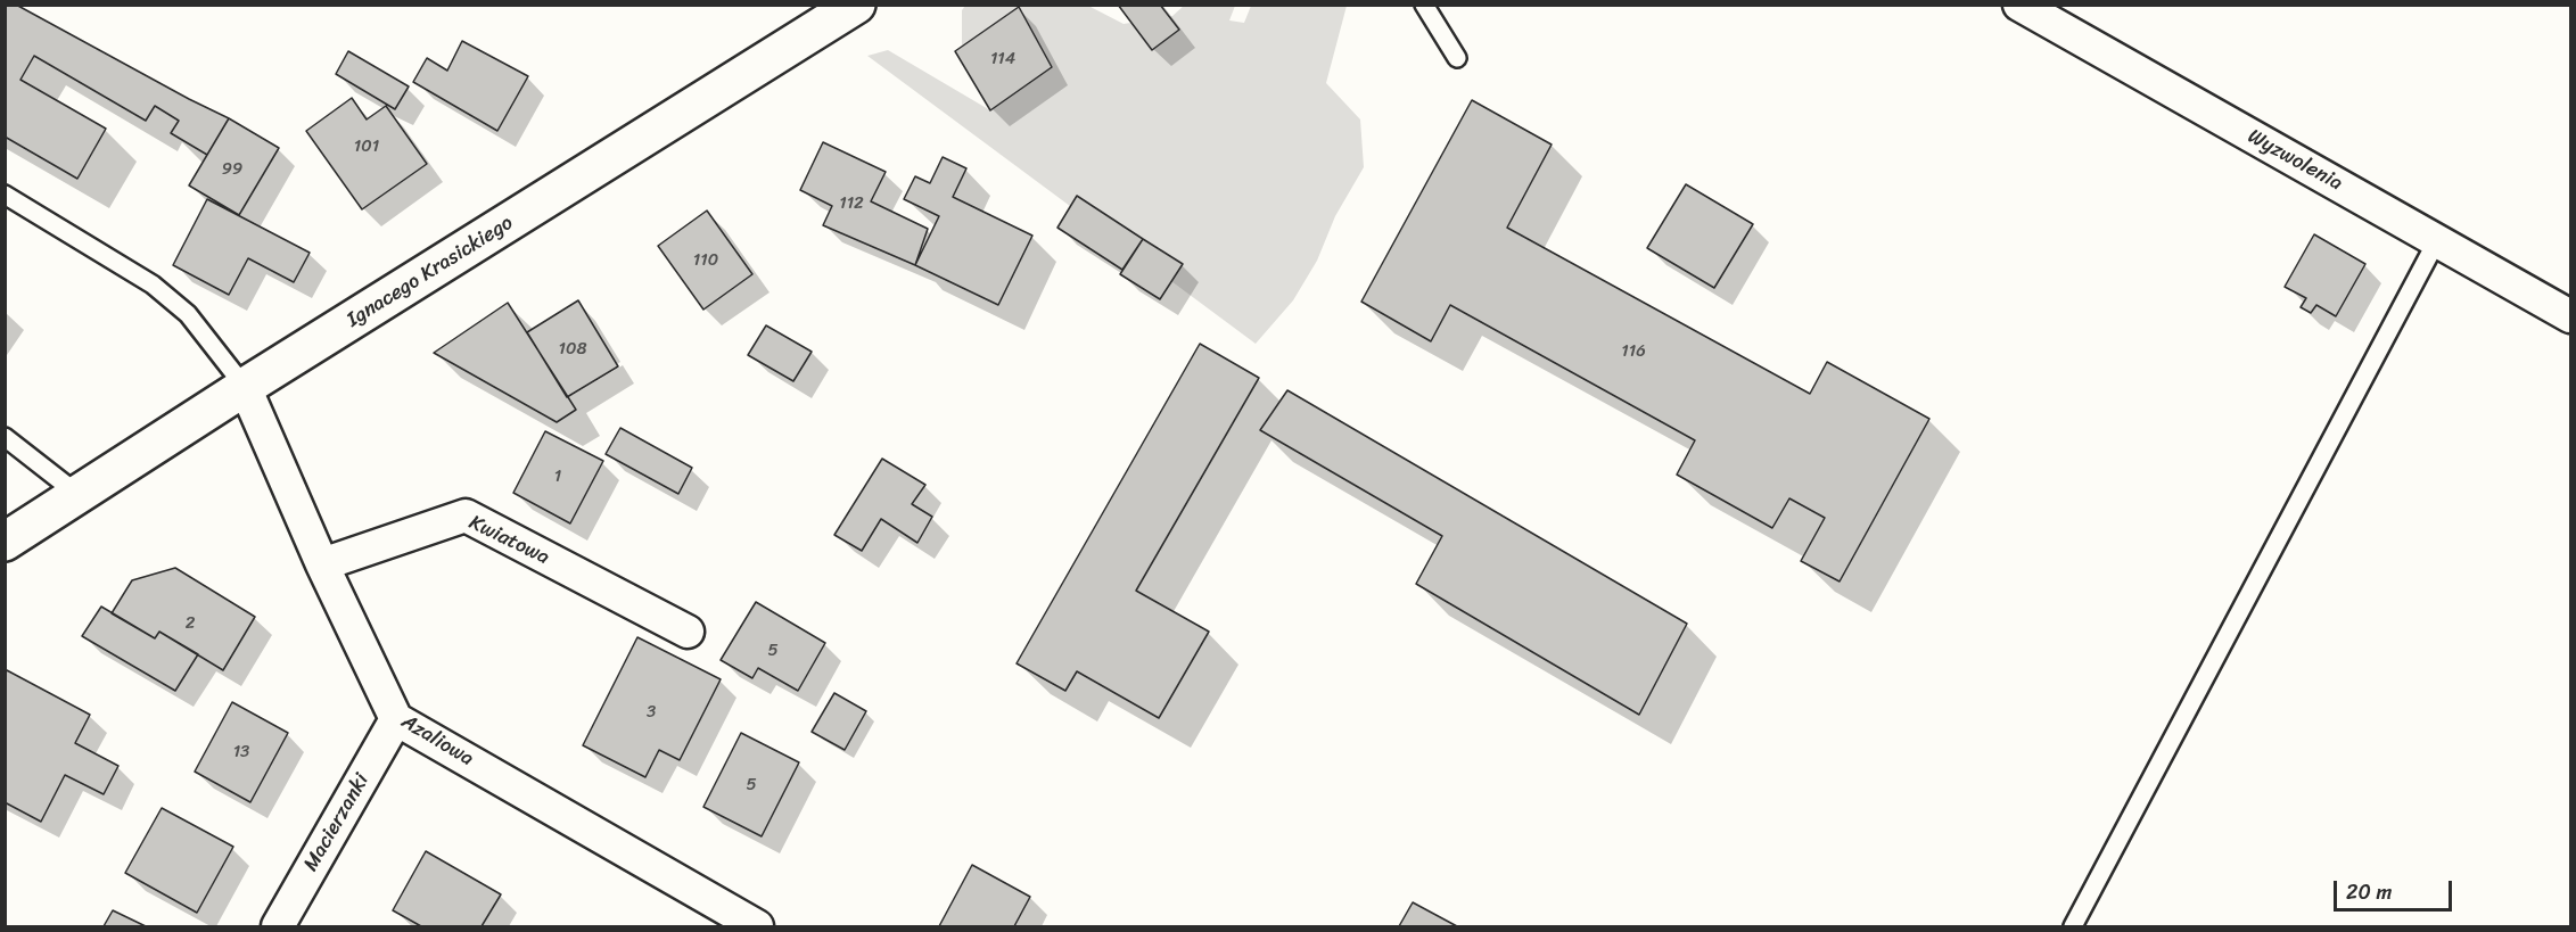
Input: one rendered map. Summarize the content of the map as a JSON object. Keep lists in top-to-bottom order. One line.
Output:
{"streets":{"street":["Wyzwolenia","Ignacego Krasickiego","Kwiatowa","Azaliowa","Macierzanki"]},"crossings":[["Ignacego Krasickiego","Azaliowa"],["Kwiatowa","Azaliowa"],["Azaliowa","Macierzanki"]],"house_numbers":["114","101","99","112","110","108","116","1","2","5","3","13","5"],"scale_bar":"20 m"}
